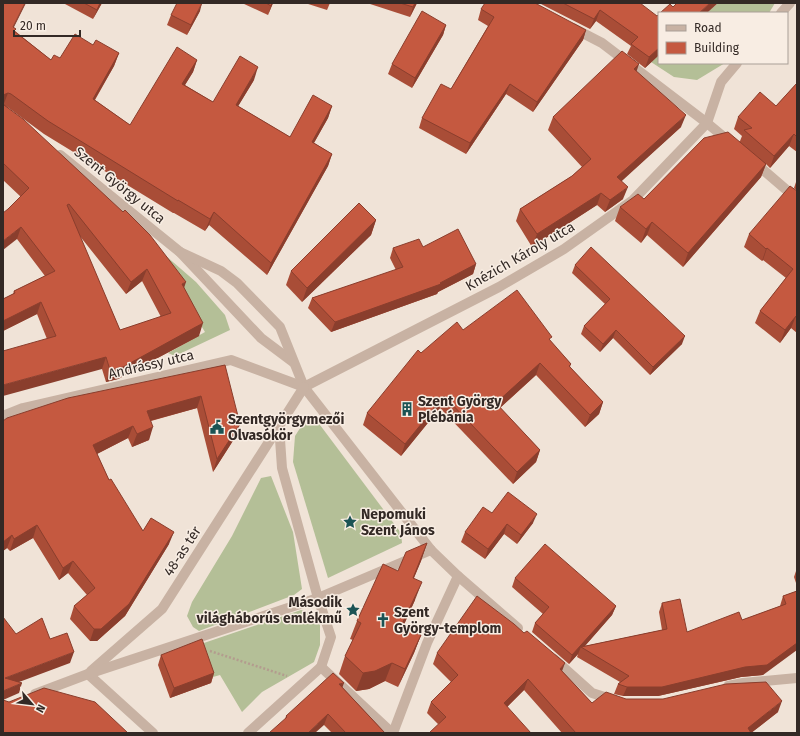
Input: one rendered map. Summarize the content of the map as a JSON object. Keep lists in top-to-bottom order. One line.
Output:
{"streets":{"street":["Szent György utca","Knézich Károly utca","Andrássy utca","48-as tér"]},"crossings":[["Szent György utca","Knézich Károly utca"],["Szent György utca","Andrássy utca"],["Szent György utca","48-as tér"],["Knézich Károly utca","Andrássy utca"],["Knézich Károly utca","48-as tér"],["Andrássy utca","48-as tér"]],"places":{"building":["Szent György Plébánia"],"public building":["Szentgyörgymezői Olvasókör"],"place":["Nepomuki Szent János","Második világháborús emlékmű"],"church":["Szent György-templom"]},"legend":["Road","Building"],"scale_bar":"20 m","north":"bottom right"}
